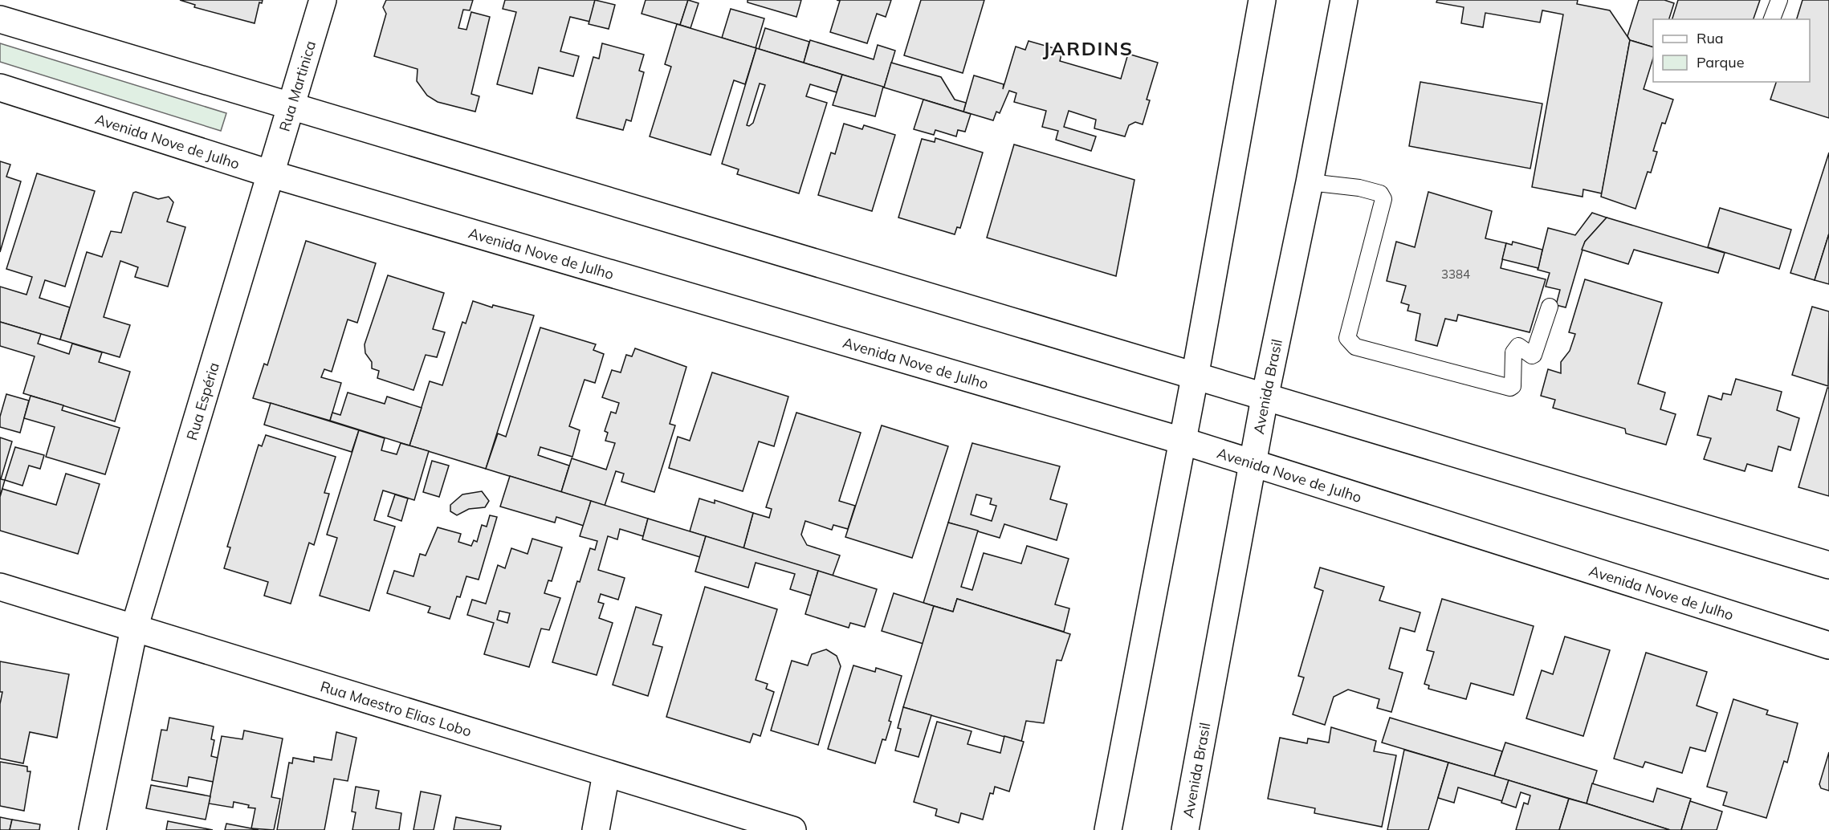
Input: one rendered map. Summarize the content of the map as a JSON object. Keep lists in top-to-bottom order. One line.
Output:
{"streets":{"main road":["Rua Martinica","Avenida Nove de Julho","Avenida Brasil","Rua Espéria","Rua Maestro Elias Lobo"]},"crossings":[["Rua Martinica","Avenida Nove de Julho"],["Rua Martinica","Rua Espéria"],["Avenida Nove de Julho","Avenida Brasil"],["Avenida Nove de Julho","Rua Espéria"],["Rua Espéria","Rua Maestro Elias Lobo"]],"districts":["JARDINS"],"house_numbers":["3384"],"legend":["Rua","Parque"]}
